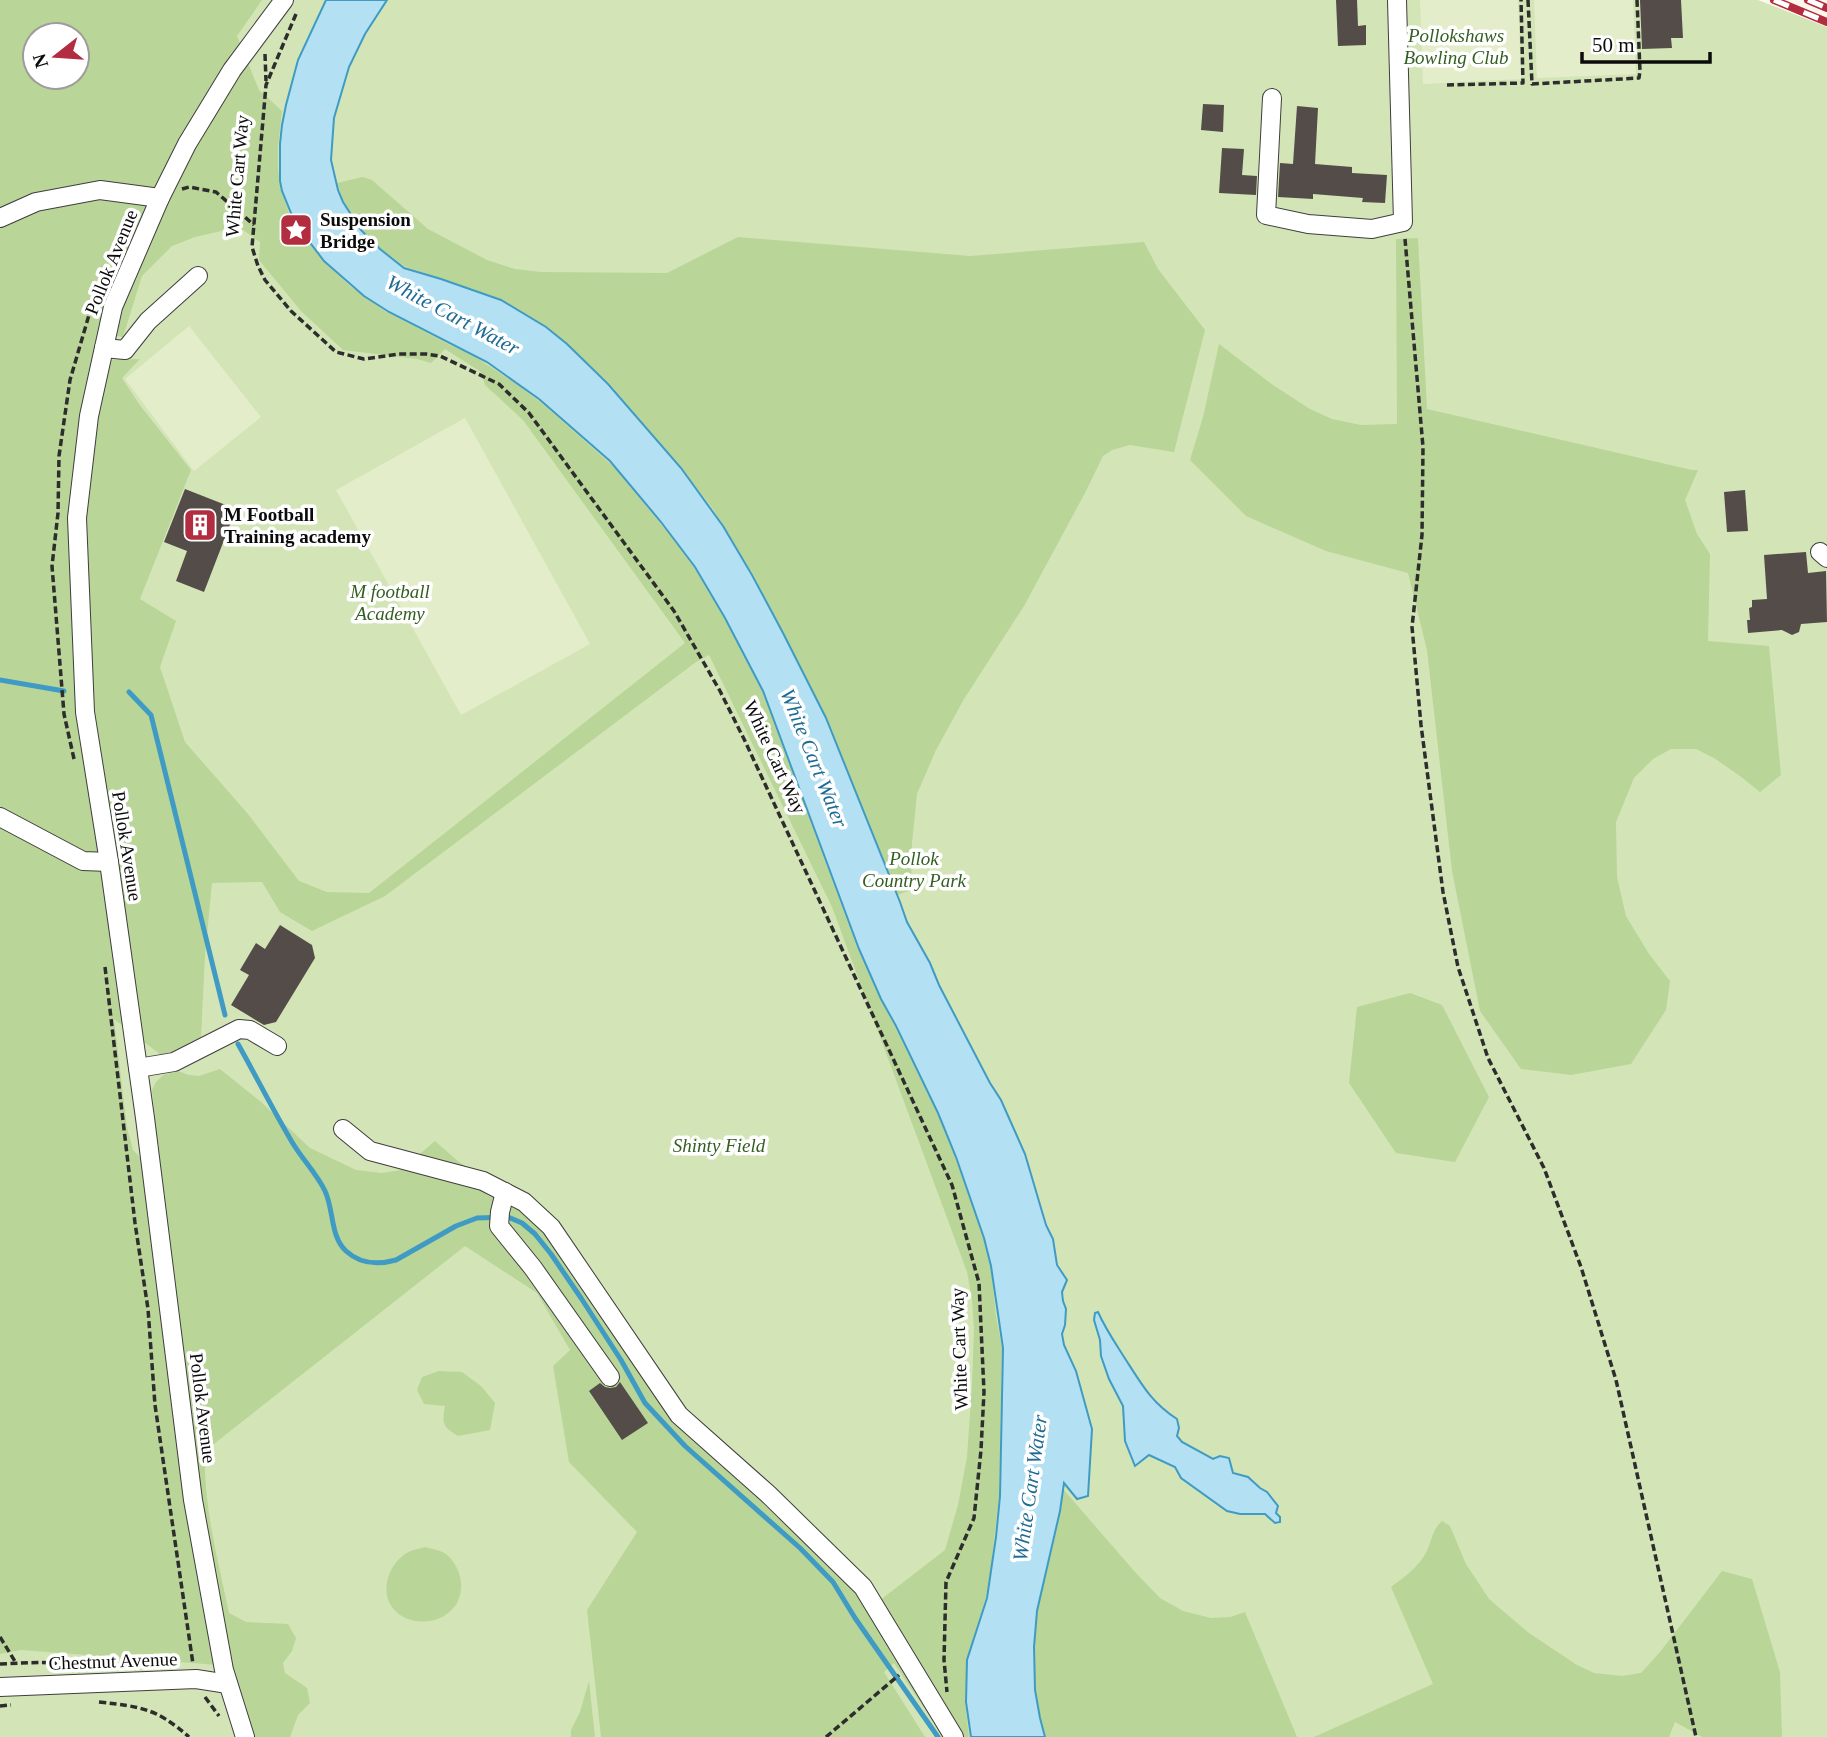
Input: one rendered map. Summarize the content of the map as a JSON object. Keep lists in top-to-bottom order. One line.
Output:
{"streets":{"street":["Pollok Avenue","Chestnut Avenue"],"path":["White Cart Way"]},"crossings":[["White Cart Way","Pollok Avenue"],["Pollok Avenue","Chestnut Avenue"]],"water":["White Cart Water"],"parks":["Pollokshaws Bowling Club","M football Academy","Pollok Country Park","Shinty Field"],"places":{"place":["Suspension Bridge"],"building":["M Football Training academy"]},"scale_bar":"50 m","north":"left"}
